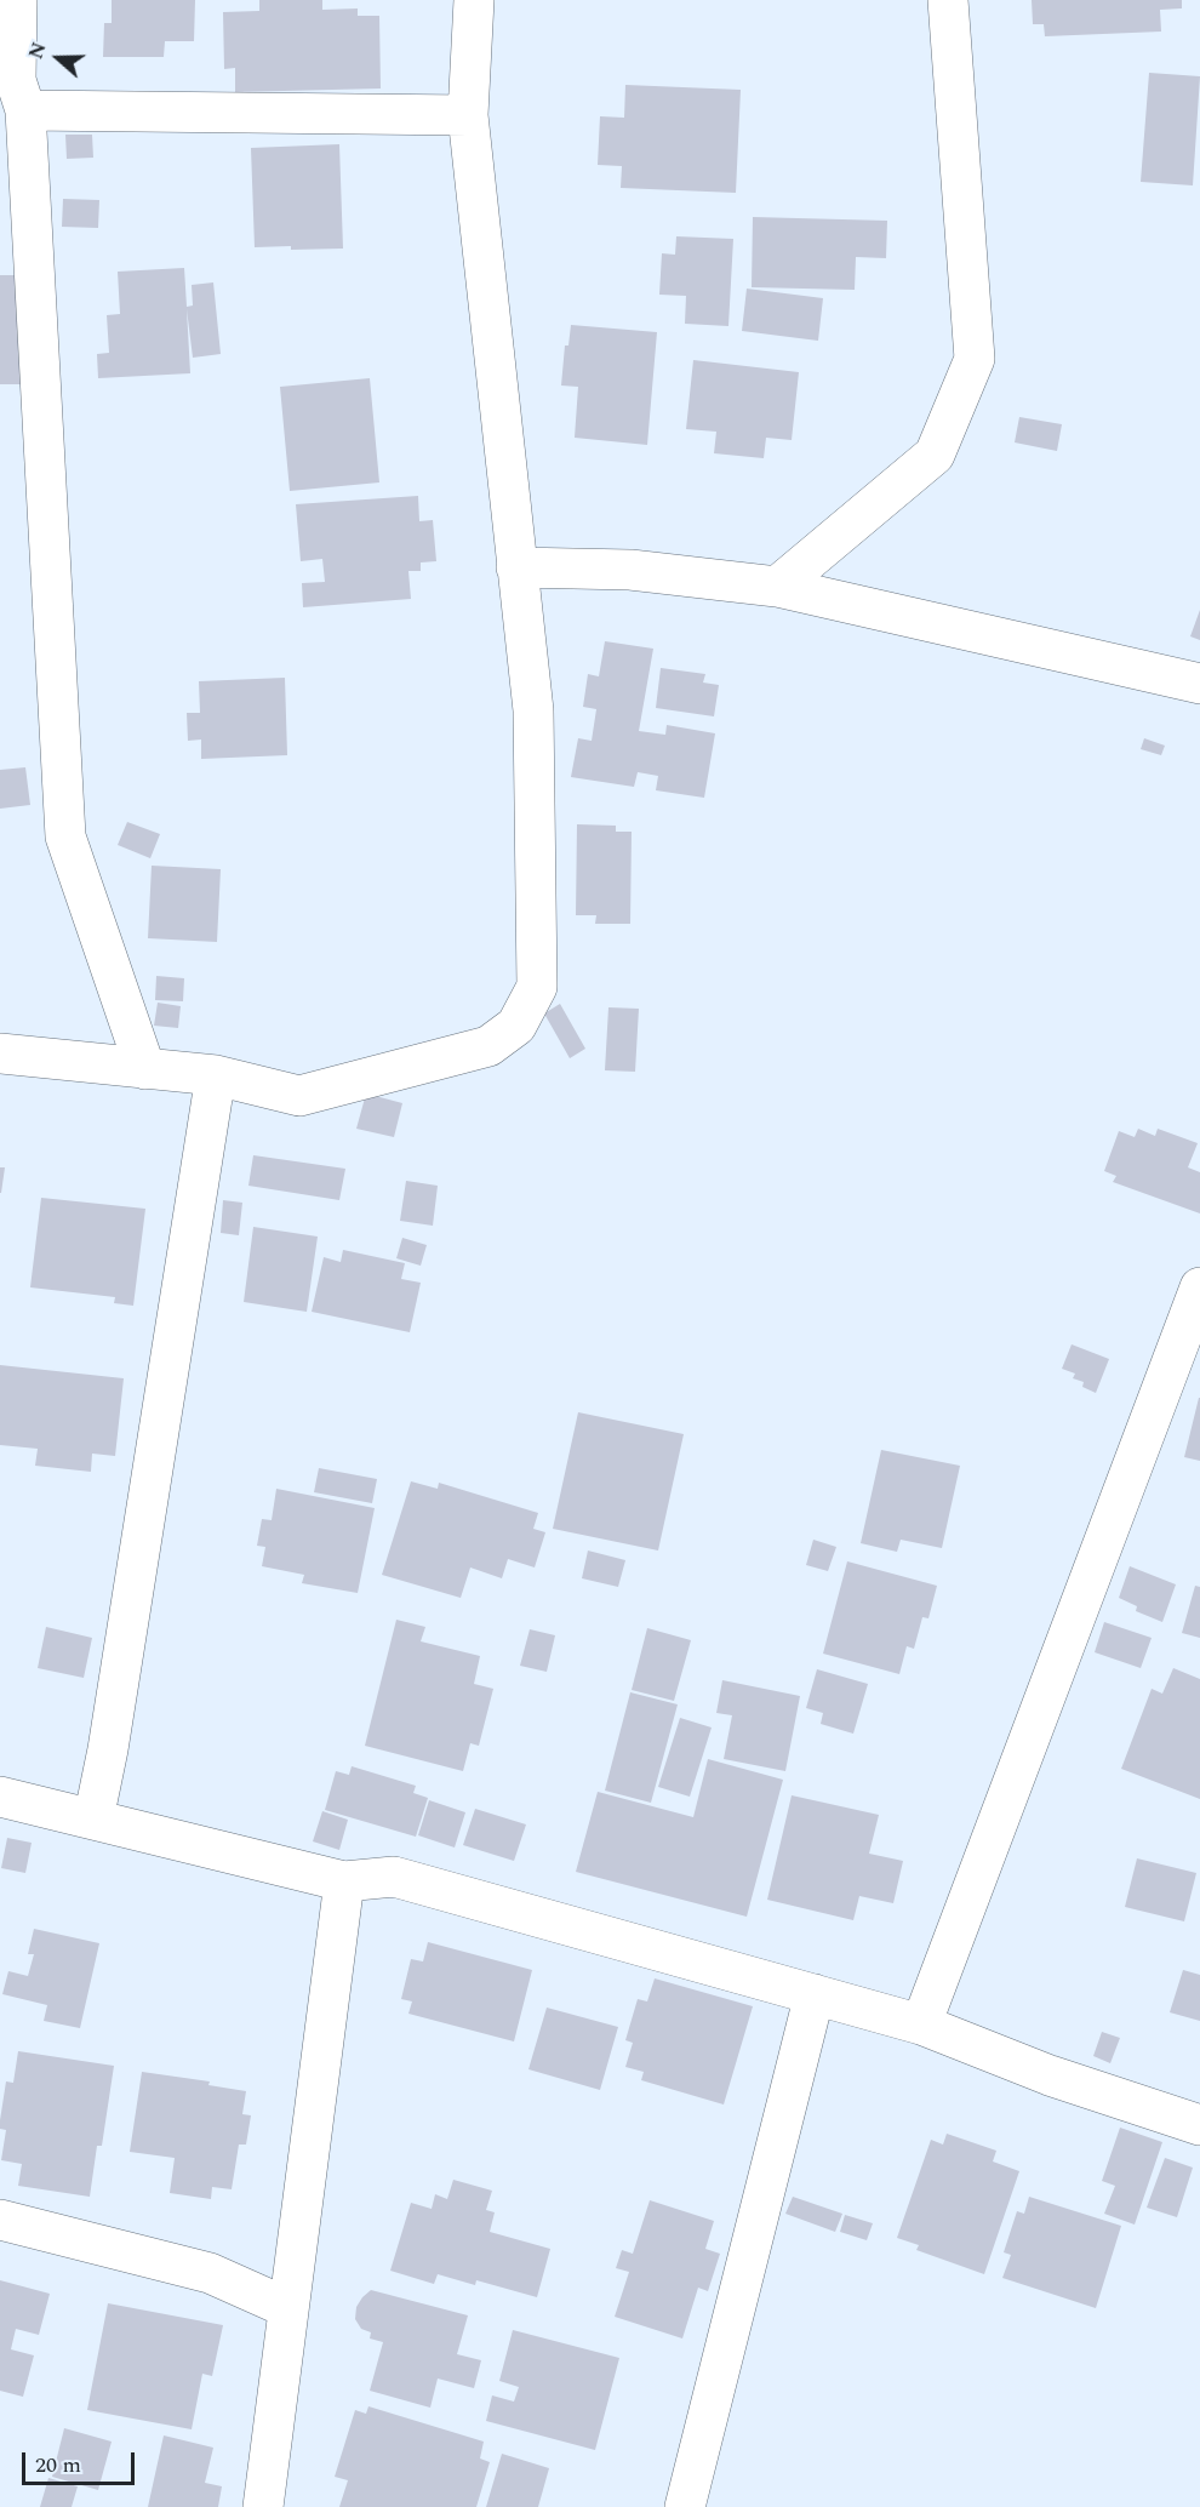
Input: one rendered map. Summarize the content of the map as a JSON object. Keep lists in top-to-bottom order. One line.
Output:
{"scale_bar":"20 m","north":"left"}
